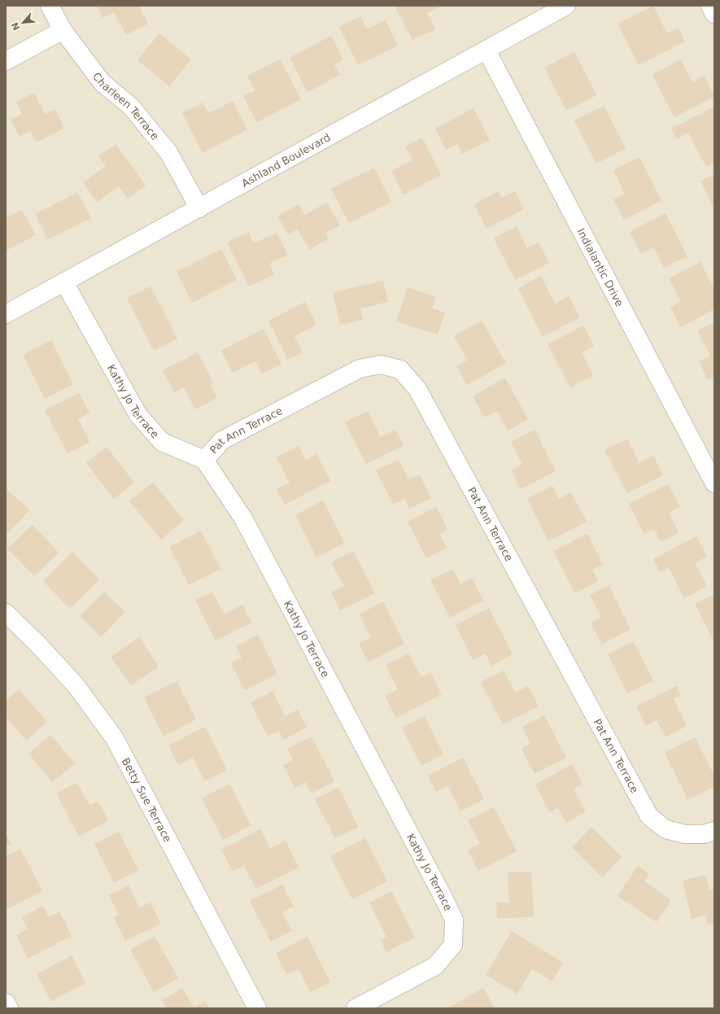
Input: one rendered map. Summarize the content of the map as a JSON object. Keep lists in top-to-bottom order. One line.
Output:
{"streets":{"street":["Charleen Terrace","Ashland Boulevard","Indialantic Drive","Kathy Jo Terrace","Pat Ann Terrace","Betty Sue Terrace"]},"crossings":[["Charleen Terrace","Ashland Boulevard"],["Ashland Boulevard","Indialantic Drive"],["Ashland Boulevard","Kathy Jo Terrace"],["Kathy Jo Terrace","Pat Ann Terrace"]],"north":"bottom left"}
